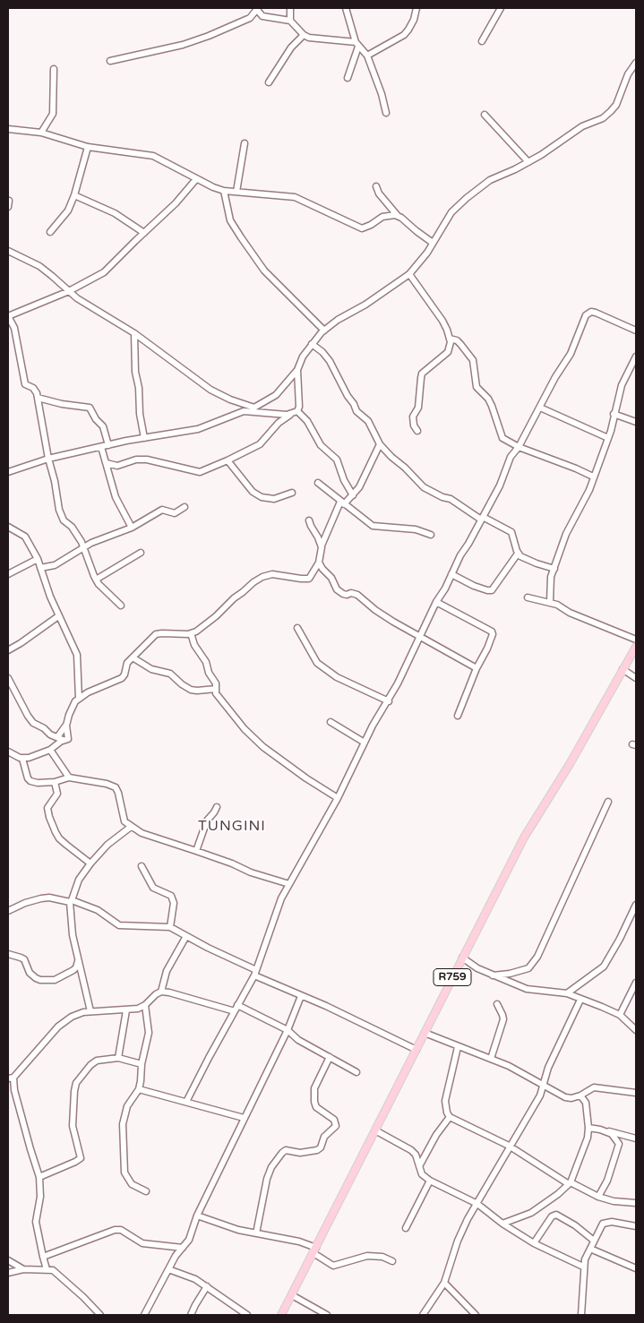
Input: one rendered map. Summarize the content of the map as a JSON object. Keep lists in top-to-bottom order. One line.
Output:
{"streets":{"main road":["R759"]},"districts":["TUNGINI"]}
